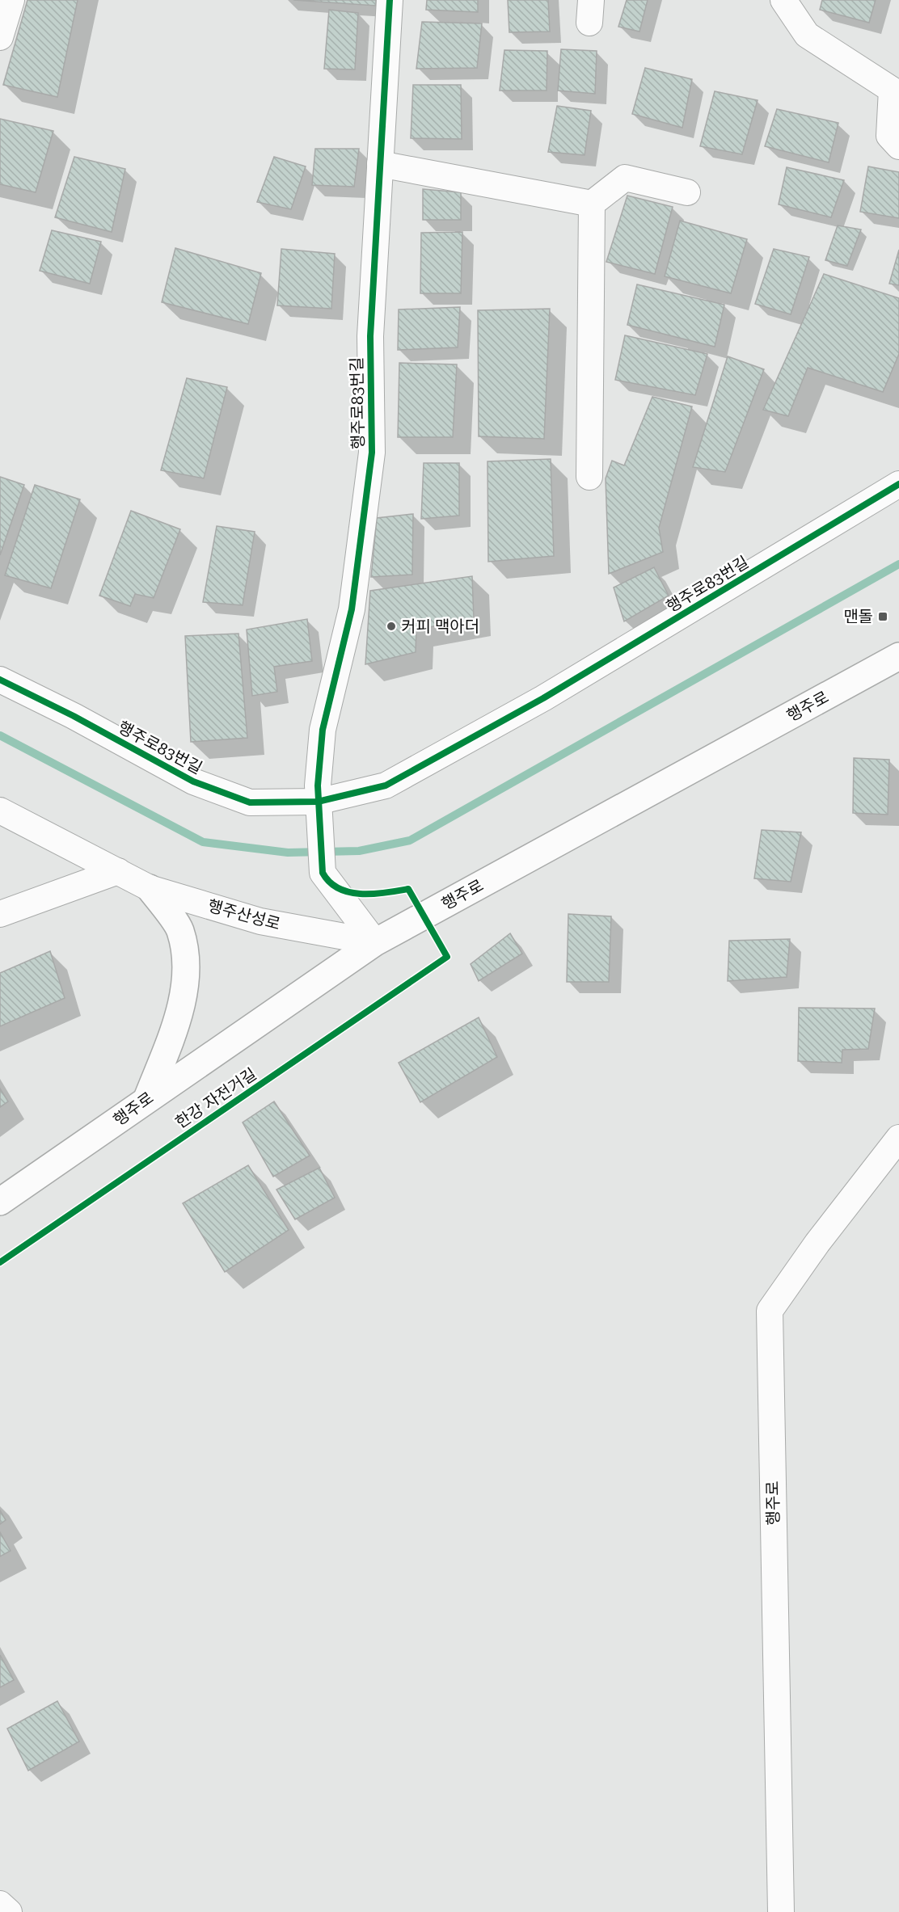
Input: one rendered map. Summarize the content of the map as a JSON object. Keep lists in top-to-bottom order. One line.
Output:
{"streets":{"main road":["행주로"],"street":["행주로83번길","행주산성로"],"cycle path":["한강 자전거길"]},"crossings":[["행주로","행주산성로"]],"places":{"transit":["맨돌"],"other":["커피 맥아더"]}}
